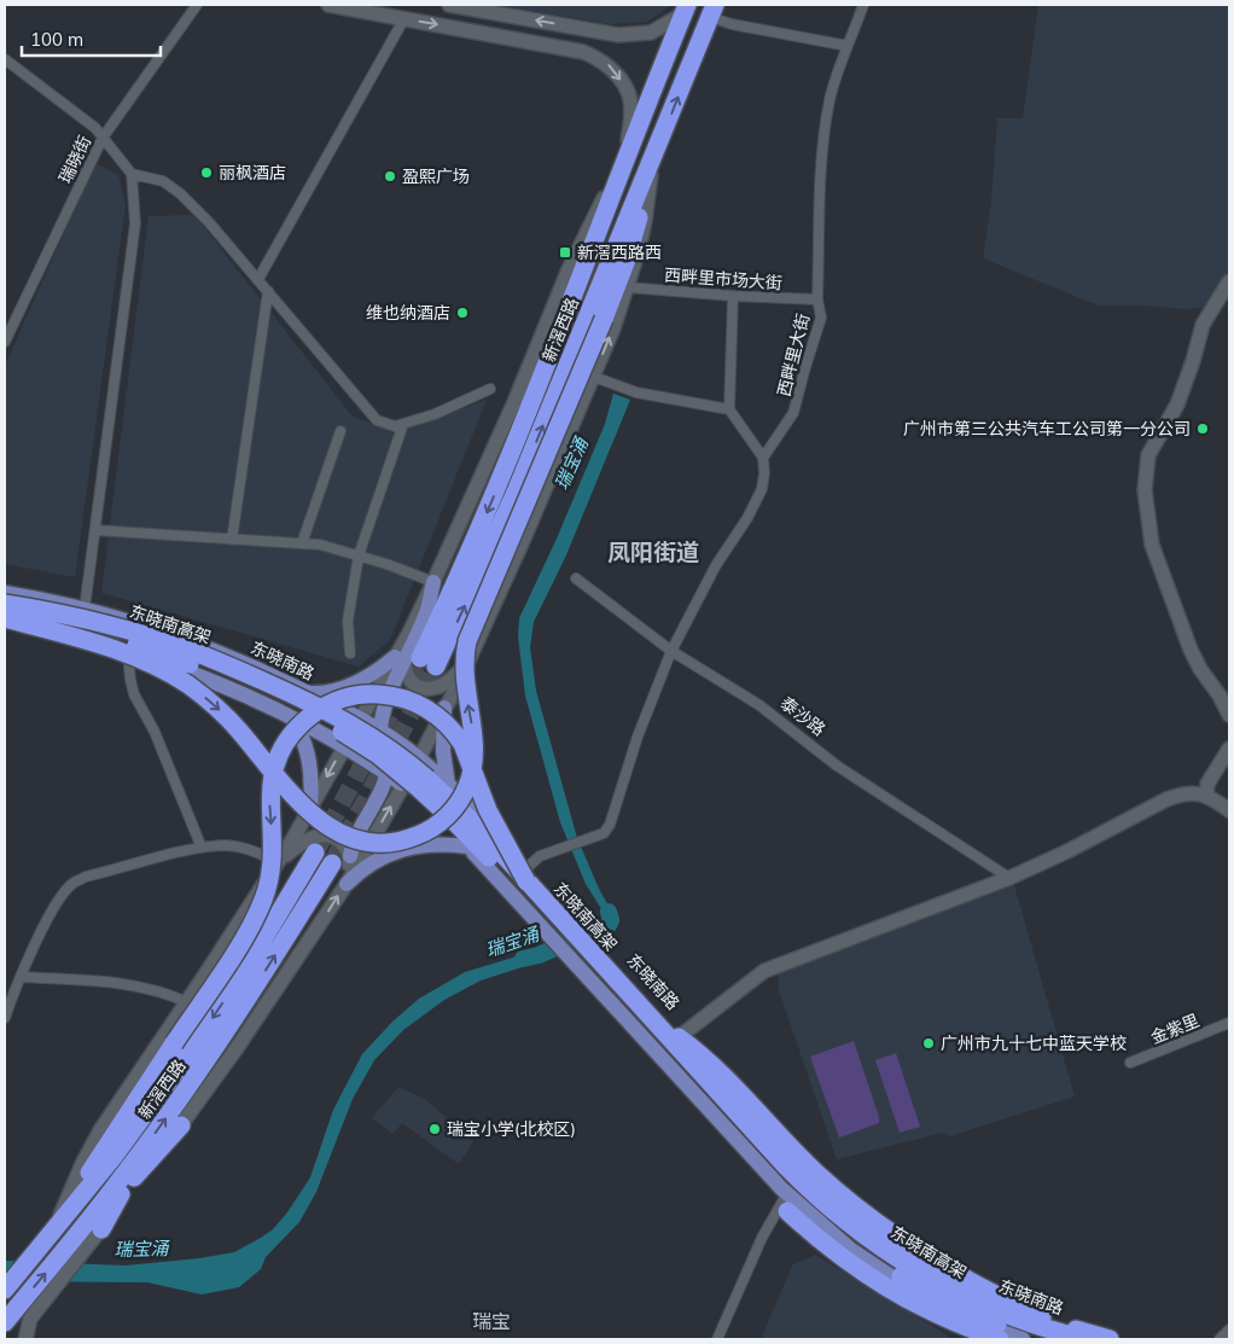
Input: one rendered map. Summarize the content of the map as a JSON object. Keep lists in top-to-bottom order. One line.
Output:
{"streets":{"highway":["新滘西路","东晓南高架"],"main road":["东晓南路"],"street":["瑞晓街","西畔里市场大街","西畔里大街","泰沙路","金紫里"]},"crossings":[["西畔里市场大街","西畔里大街"],["东晓南高架","东晓南路"]],"districts":["凤阳街道","瑞宝"],"water":["瑞宝涌"],"places":{"other":["丽枫酒店","盈熙广场","维也纳酒店","广州市第三公共汽车工公司第一分公司","广州市九十七中蓝天学校","瑞宝小学(北校区)"],"transit":["新滘西路西"]},"scale_bar":"100 m"}
